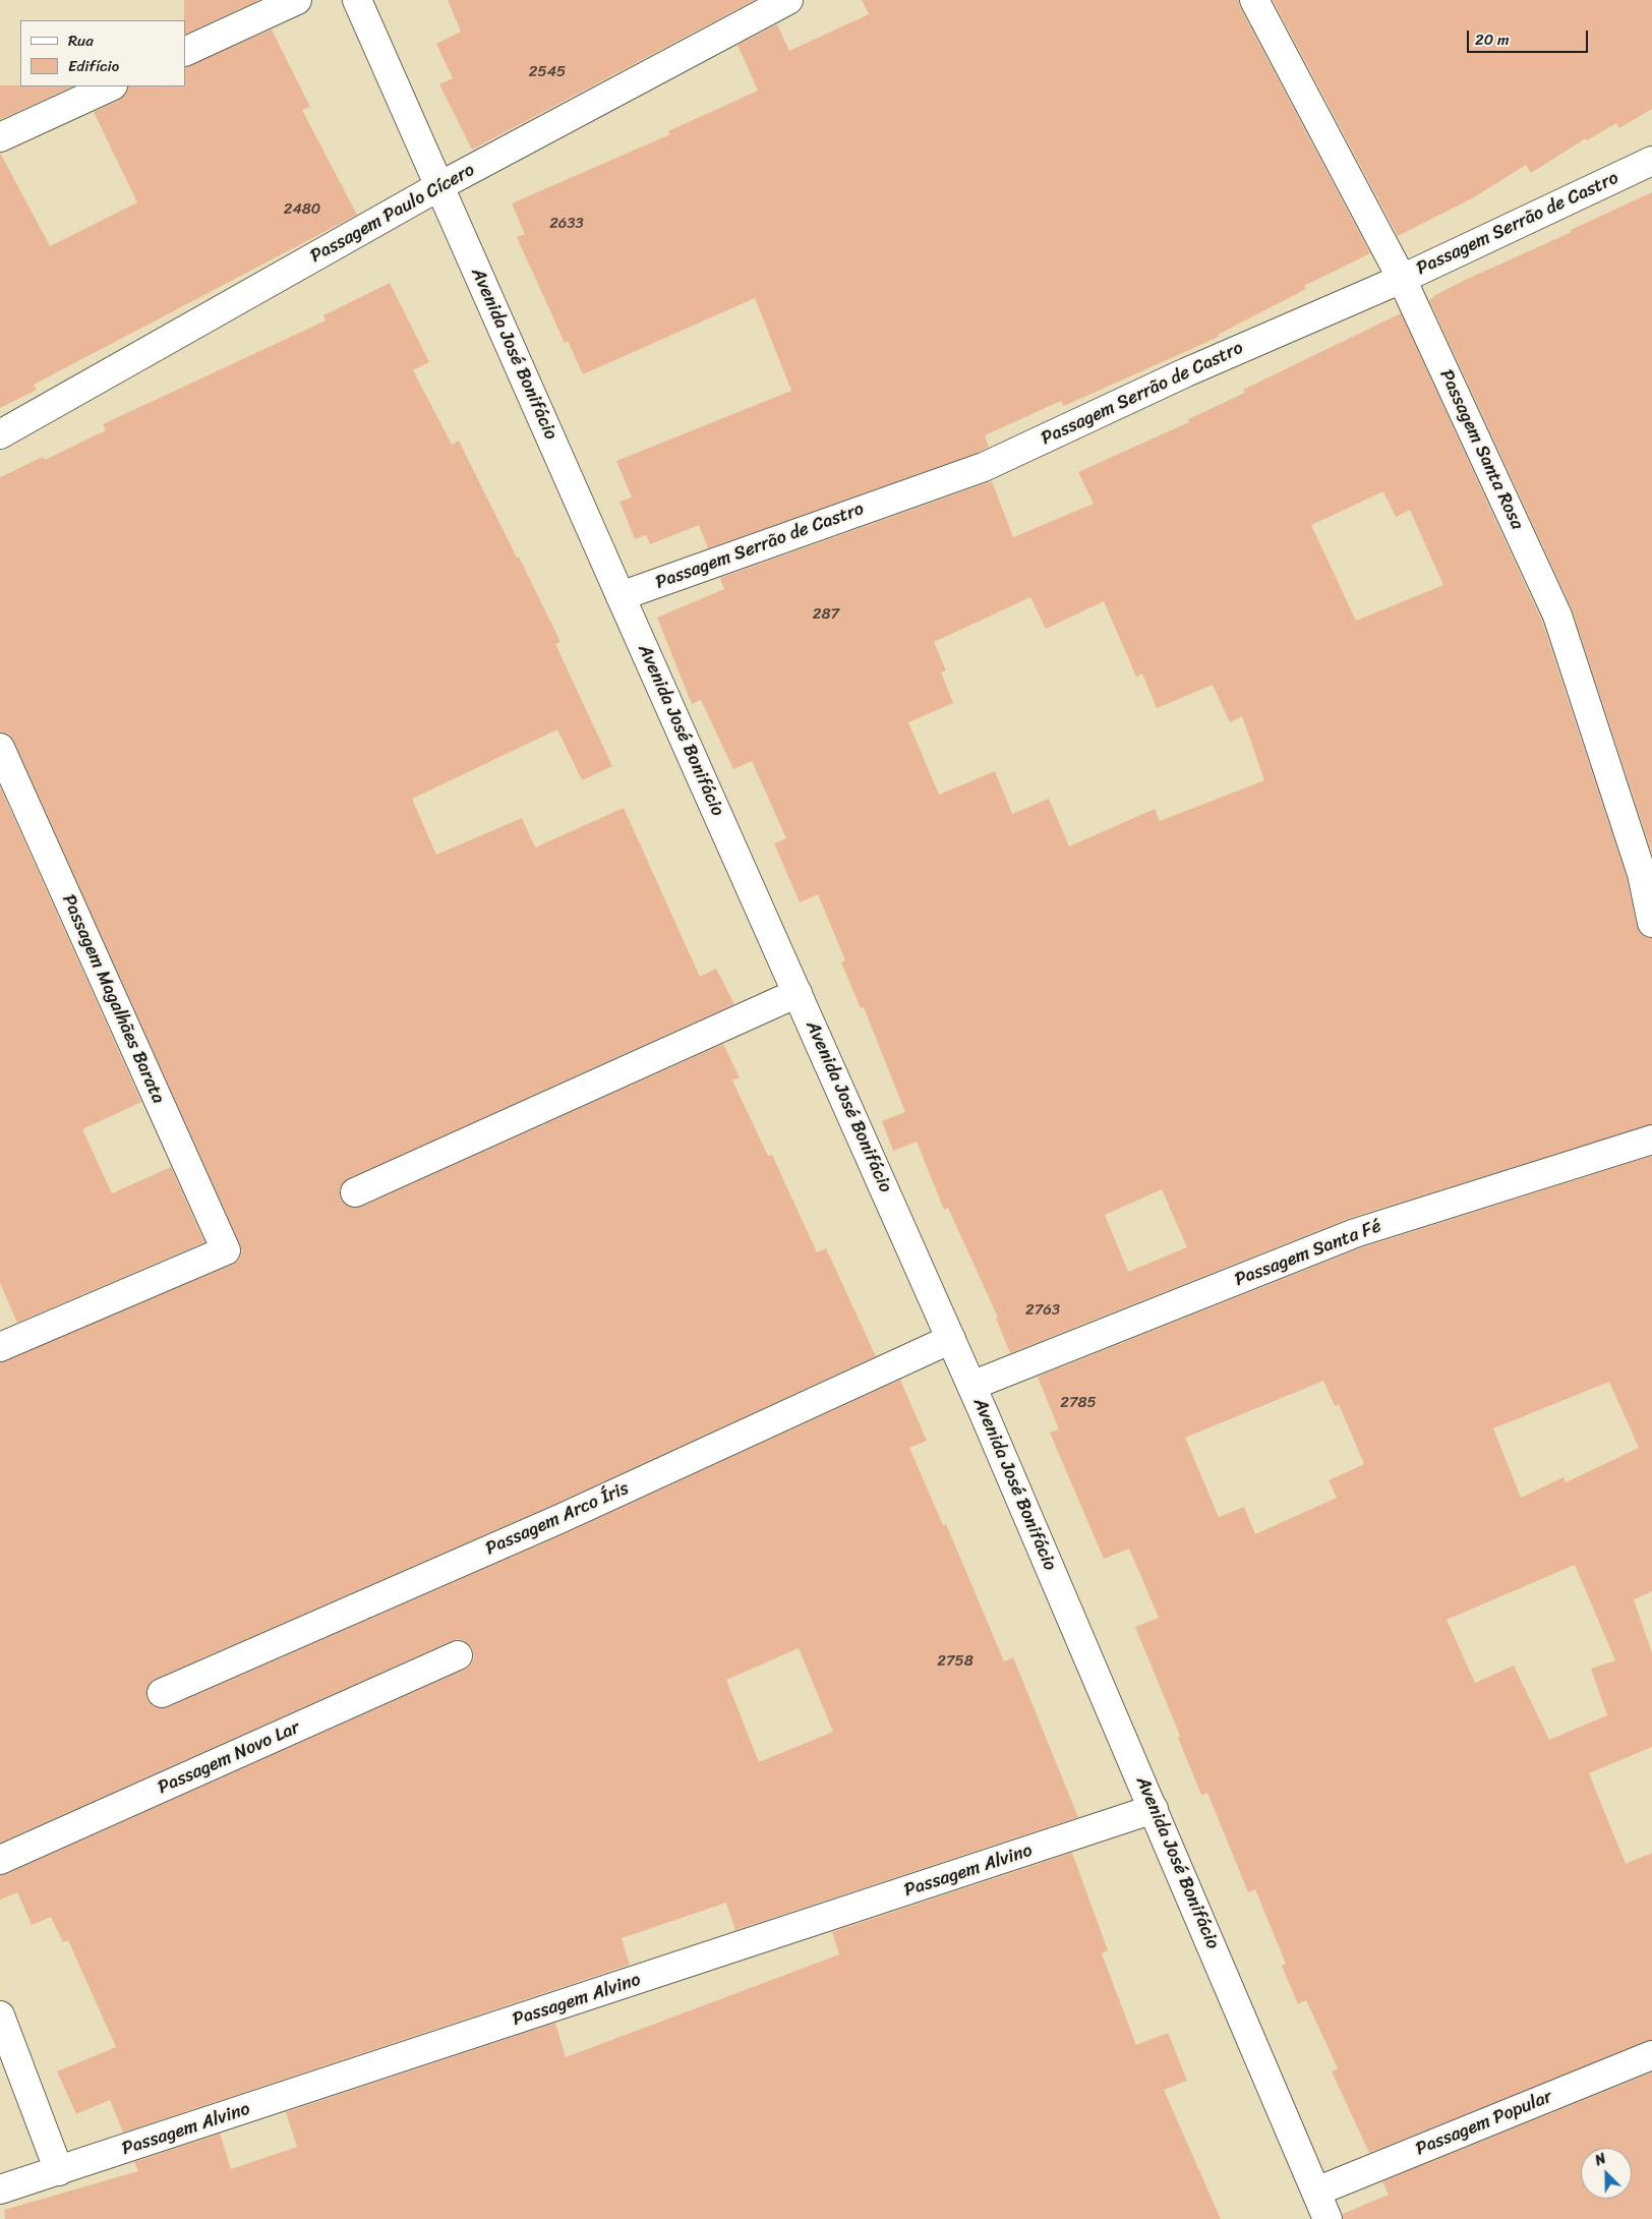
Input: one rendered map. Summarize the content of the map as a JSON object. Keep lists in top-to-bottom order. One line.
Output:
{"streets":{"street":["Passagem Paulo Cícero","Passagem Serrão de Castro","Avenida José Bonifácio","Passagem Santa Rosa","Passagem Magalhães Barata","Passagem Santa Fé","Passagem Arco Íris","Passagem Novo Lar","Passagem Alvino","Passagem Popular"]},"crossings":[["Passagem Paulo Cícero","Avenida José Bonifácio"],["Passagem Serrão de Castro","Avenida José Bonifácio"],["Passagem Serrão de Castro","Passagem Santa Rosa"],["Avenida José Bonifácio","Passagem Santa Fé"],["Avenida José Bonifácio","Passagem Arco Íris"],["Avenida José Bonifácio","Passagem Alvino"],["Avenida José Bonifácio","Passagem Popular"]],"house_numbers":["2545","2480","2633","287","2763","2785","2758"],"legend":["Rua","Edifício"],"scale_bar":"20 m","north":"top left"}
